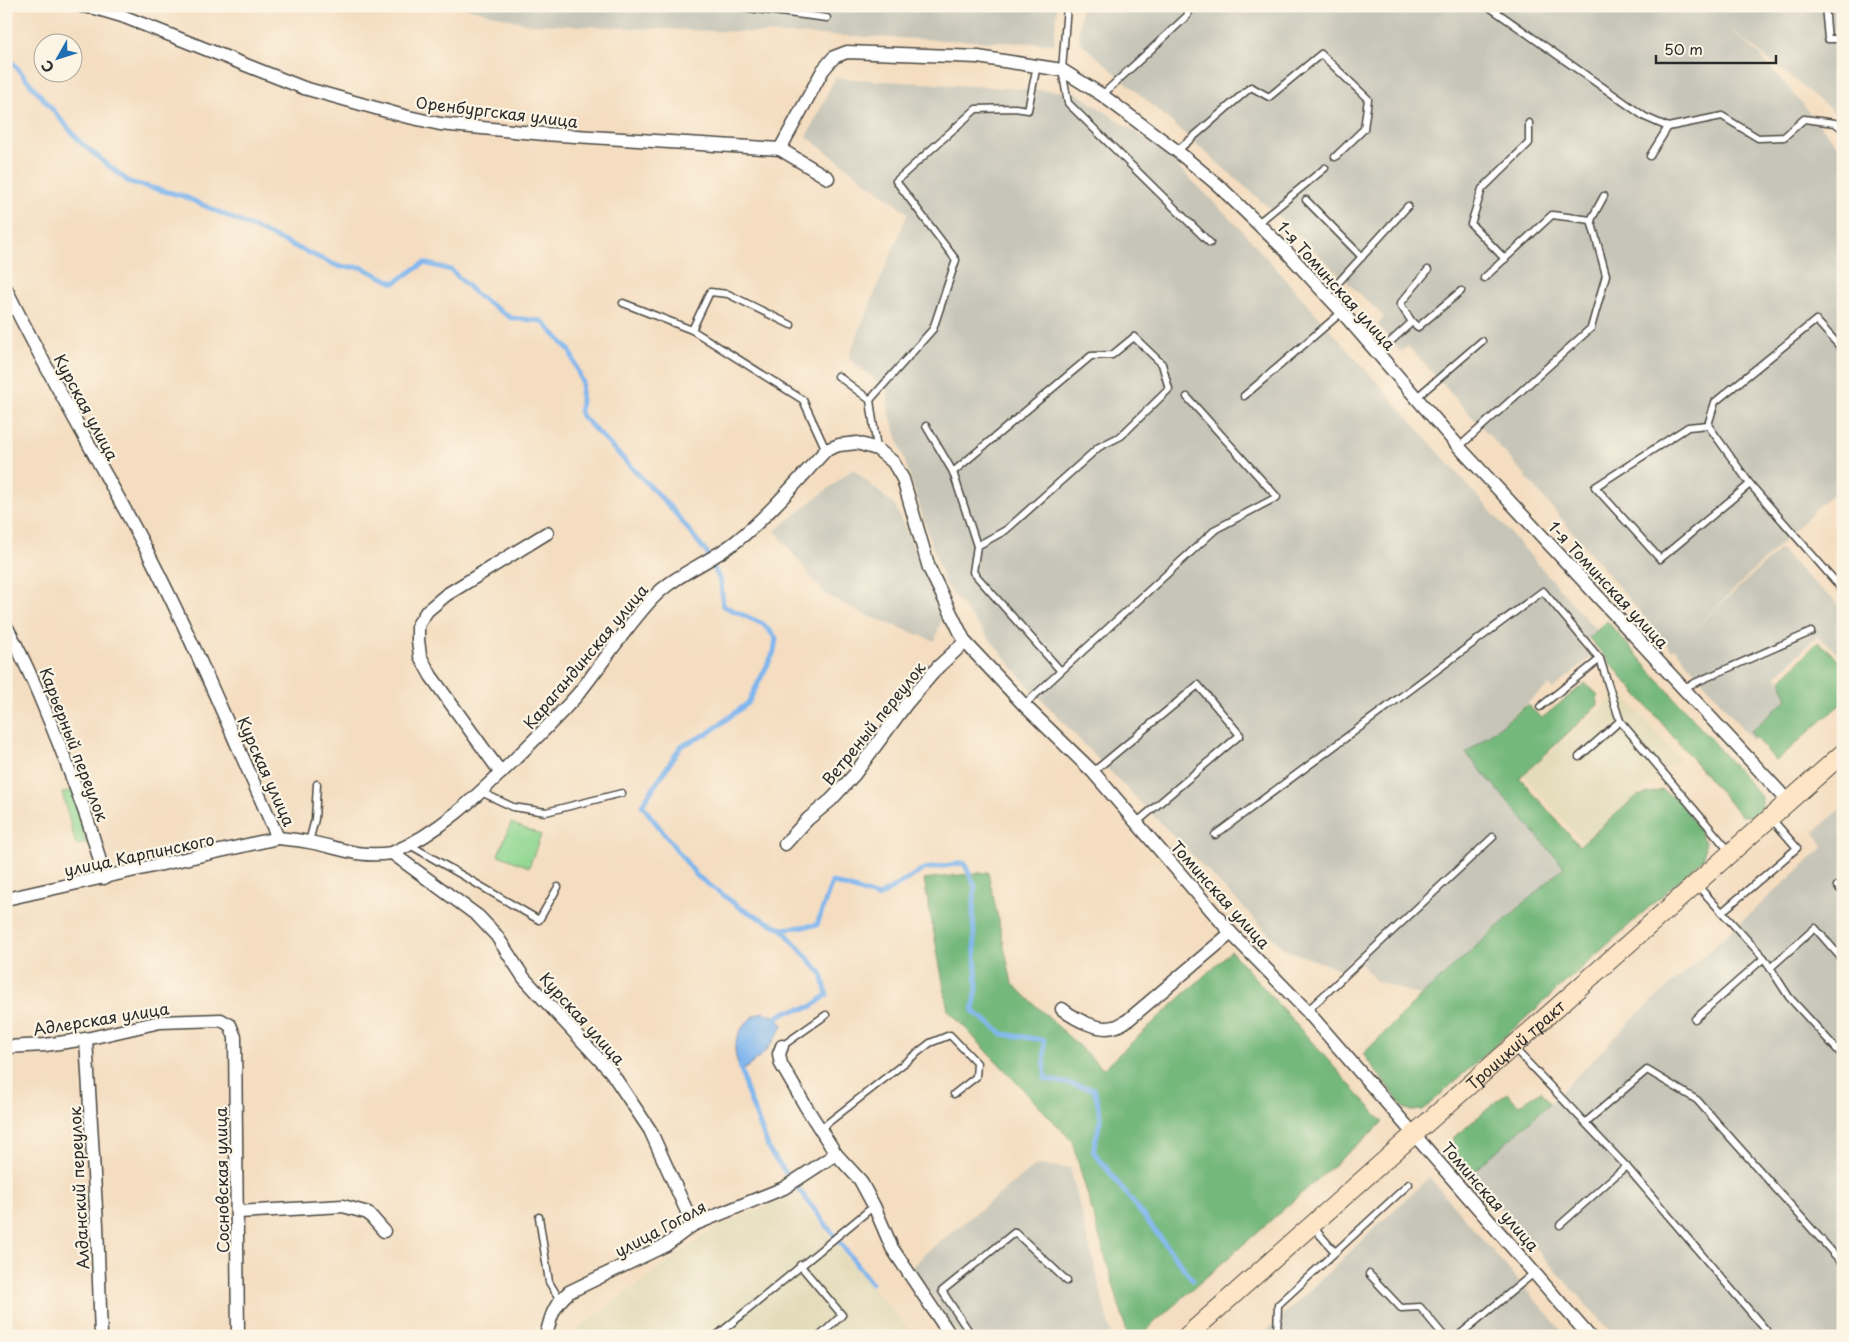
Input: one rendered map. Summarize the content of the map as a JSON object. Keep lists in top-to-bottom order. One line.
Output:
{"streets":{"main road":["Троицкий тракт"],"street":["Оренбургская улица","1-я Томинская улица","Курская улица","Карагандинская улица","Ветреный переулок","Карьерный переулок","улица Карпинского","Томинская улица","Адлерская улица","Сосновская улица","Алданский переулок","улица Гоголя"]},"crossings":[["Оренбургская улица","1-я Томинская улица"],["1-я Томинская улица","Троицкий тракт"],["Курская улица","Карагандинская улица"],["Курская улица","улица Карпинского"],["Курская улица","улица Гоголя"],["Ветреный переулок","Томинская улица"],["Карьерный переулок","улица Карпинского"],["Томинская улица","Троицкий тракт"],["Адлерская улица","Сосновская улица"],["Адлерская улица","Алданский переулок"]],"scale_bar":"50 m","north":"bottom left"}
